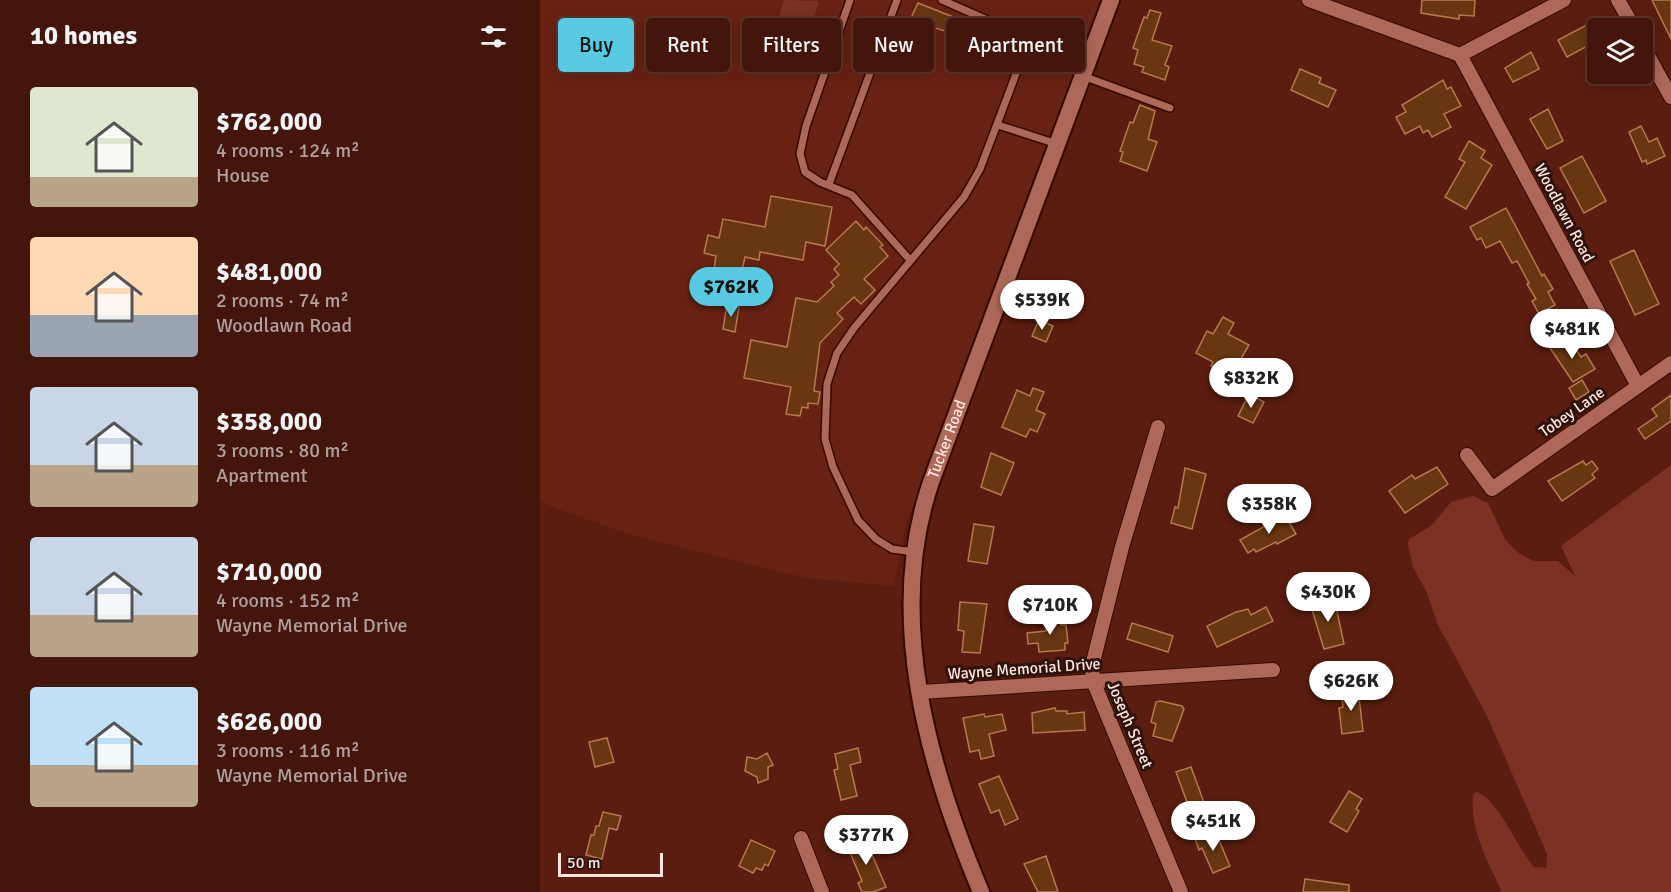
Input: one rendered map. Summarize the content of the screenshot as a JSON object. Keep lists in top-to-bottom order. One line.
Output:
{"streets":{"main road":["Tucker Road"],"street":["Woodlawn Road","Tobey Lane","Wayne Memorial Drive","Joseph Street"]},"crossings":[["Woodlawn Road","Tobey Lane"],["Tucker Road","Wayne Memorial Drive"],["Wayne Memorial Drive","Joseph Street"]],"scale_bar":"50 m","page":{"heading":"10 homes","chip":["Buy","Rent","Filters","New","Apartment"],"list":[{"name":"$762,000","note":"4 rooms · 124 m² · House"},{"name":"$481,000","note":"2 rooms · 74 m² · Woodlawn Road"},{"name":"$358,000","note":"3 rooms · 80 m² · Apartment"},{"name":"$710,000","note":"4 rooms · 152 m² · Wayne Memorial Drive"},{"name":"$626,000","note":"3 rooms · 116 m² · Wayne Memorial Drive"}],"price":["$762K","$539K","$481K","$832K","$358K","$430K","$710K","$626K","$451K","$377K"],"scale":"50 m"}}
